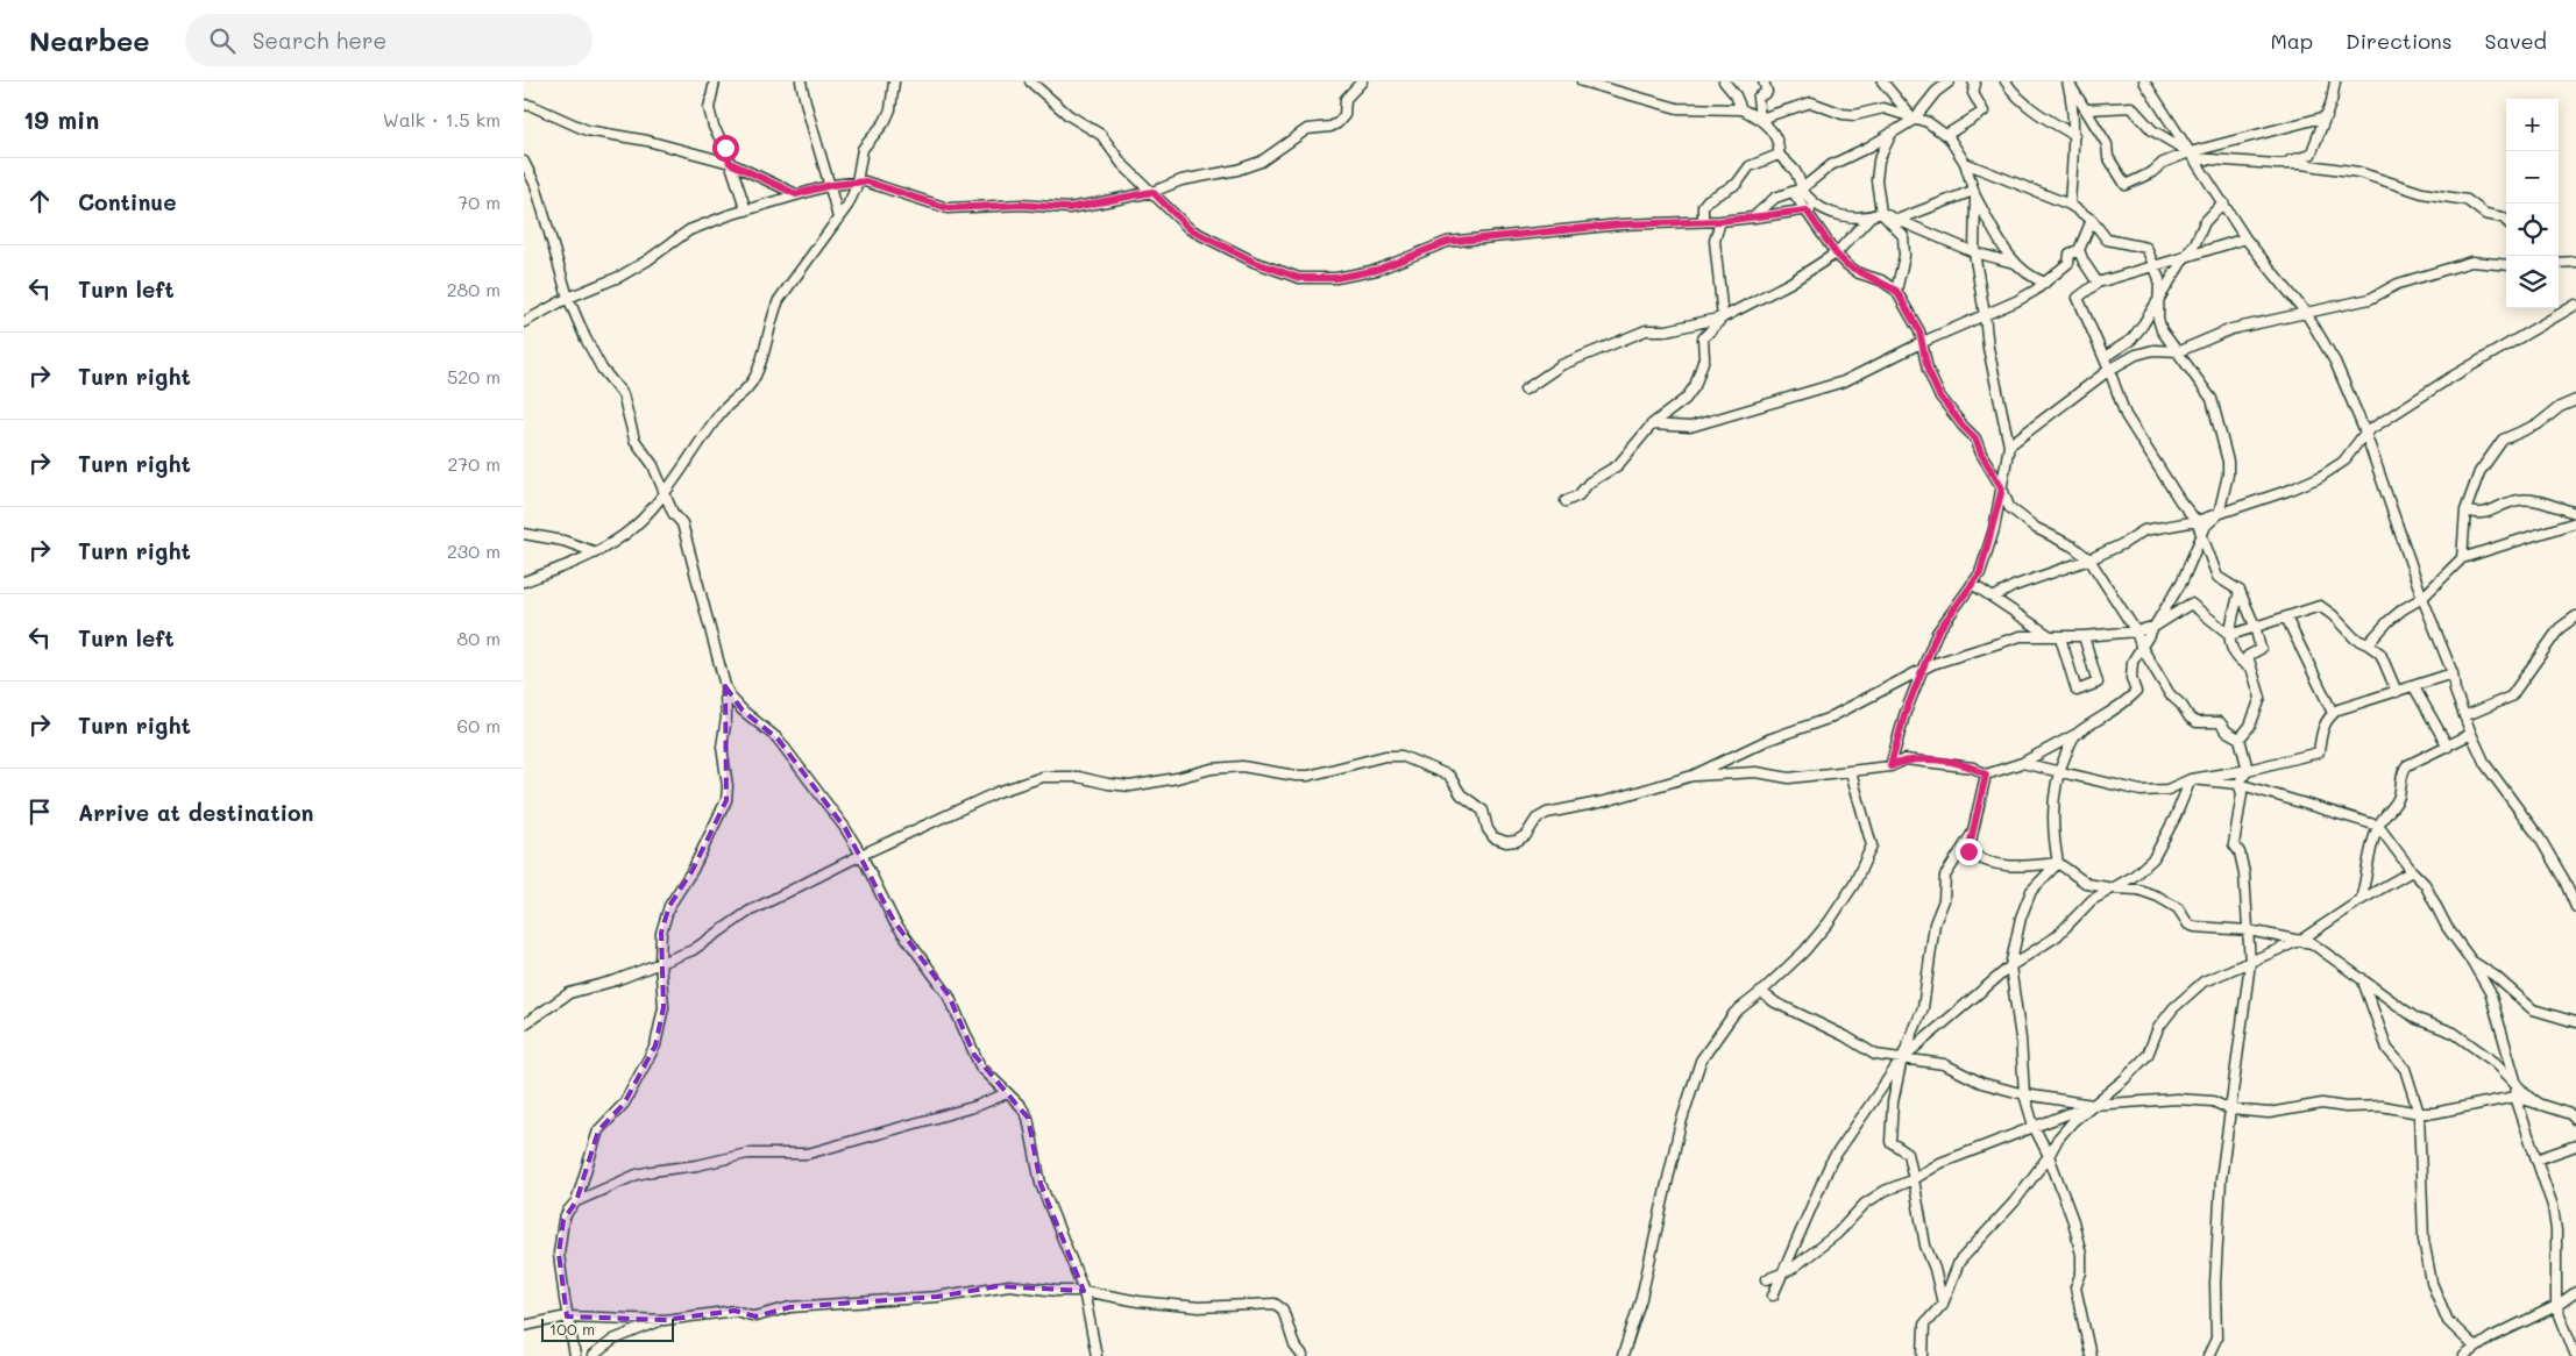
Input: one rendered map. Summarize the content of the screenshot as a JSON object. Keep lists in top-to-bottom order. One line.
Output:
{"scale_bar":"100 m","page":{"header":"Nearbee","search":"Search here","nav":["Map","Directions","Saved"],"heading":["19 min","Walk · 1.5 km"],"map_buttons":["+","−"],"list":[["Continue","70 m"],["Turn left","280 m"],["Turn right","520 m"],["Turn right","270 m"],["Turn right","230 m"],["Turn left","80 m"],["Turn right","60 m"],"Arrive at destination"],"scale":"100 m"}}
